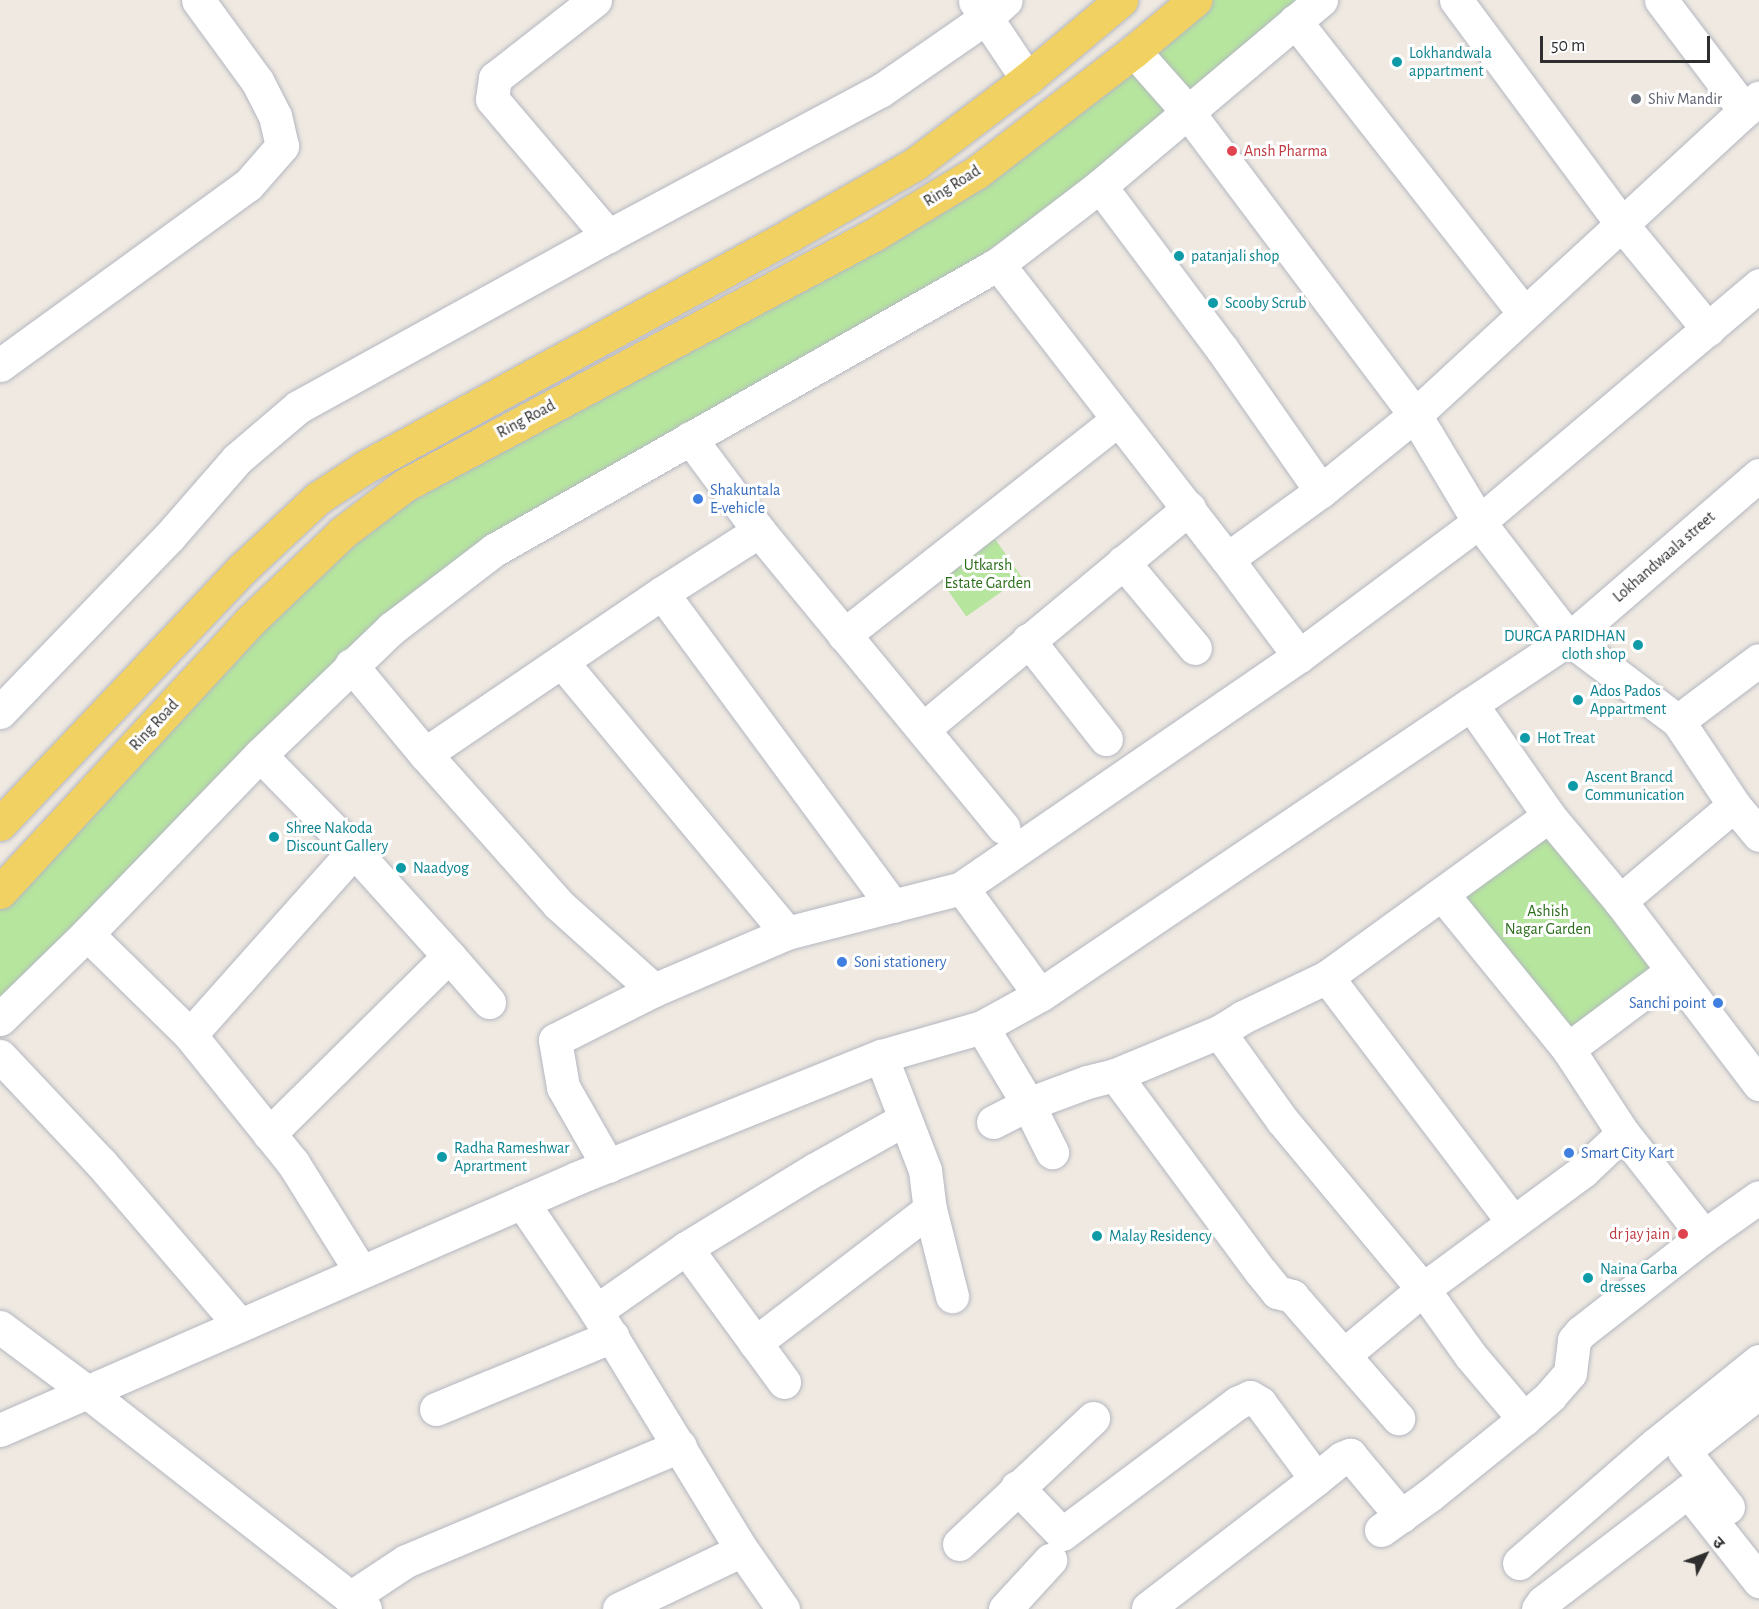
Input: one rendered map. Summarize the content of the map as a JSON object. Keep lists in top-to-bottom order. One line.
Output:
{"streets":{"main road":["Ring Road"],"street":["Lokhandwaala street"]},"parks":["Utkarsh Estate Garden","Ashish Nagar Garden"],"places":["Lokhandwala appartment","Shiv Mandir","Ansh Pharma","patanjali shop","Scooby Scrub","Shakuntala E-vehicle","DURGA PARIDHAN cloth shop","Ados Pados Appartment","Hot Treat","Ascent Brancd Communication","Shree Nakoda Discount Gallery","Naadyog","Soni stationery","Sanchi point","Smart City Kart","Radha Rameshwar Aprartment","dr jay jain","Malay Residency","Naina Garba dresses"],"scale_bar":"50 m","north":"top right"}
